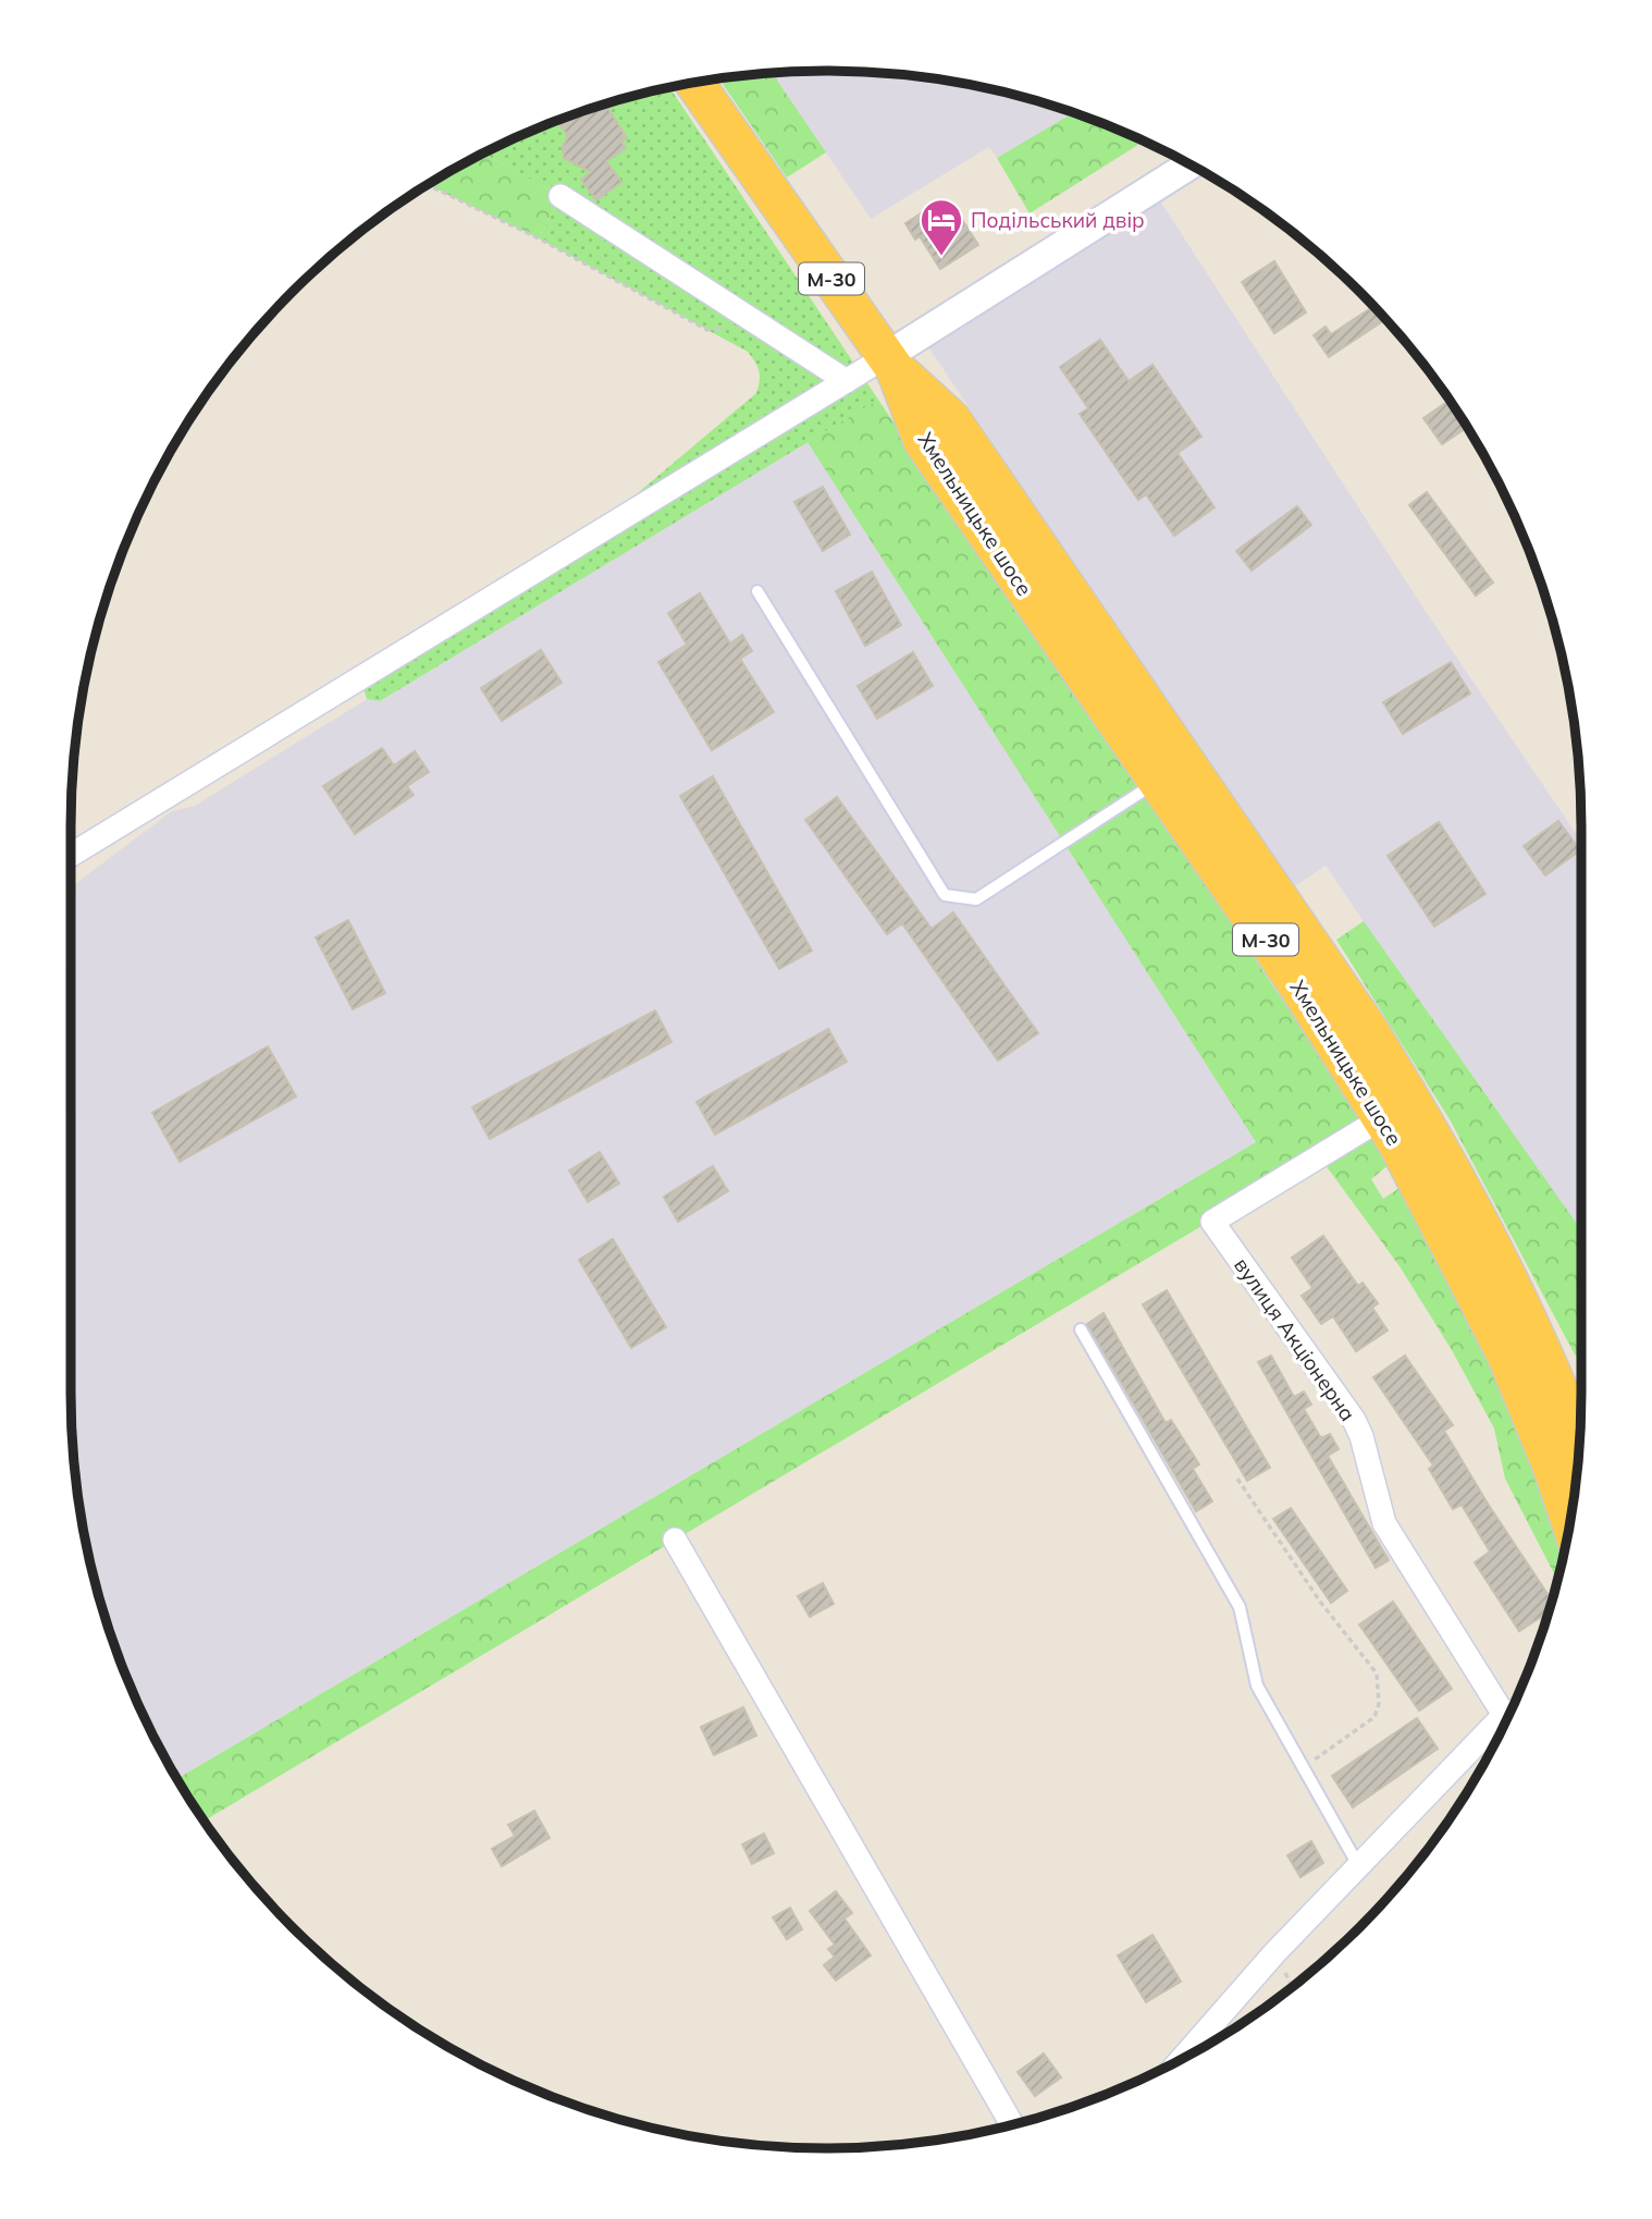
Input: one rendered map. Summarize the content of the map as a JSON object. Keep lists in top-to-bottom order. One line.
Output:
{"streets":{"highway":["М-30","Хмельницьке шосе"],"street":["вулиця Акціонерна"]},"crossings":[["М-30","Хмельницьке шосе"],["Хмельницьке шосе","вулиця Акціонерна"]],"places":{"hotel":["Подільський двір"]}}
